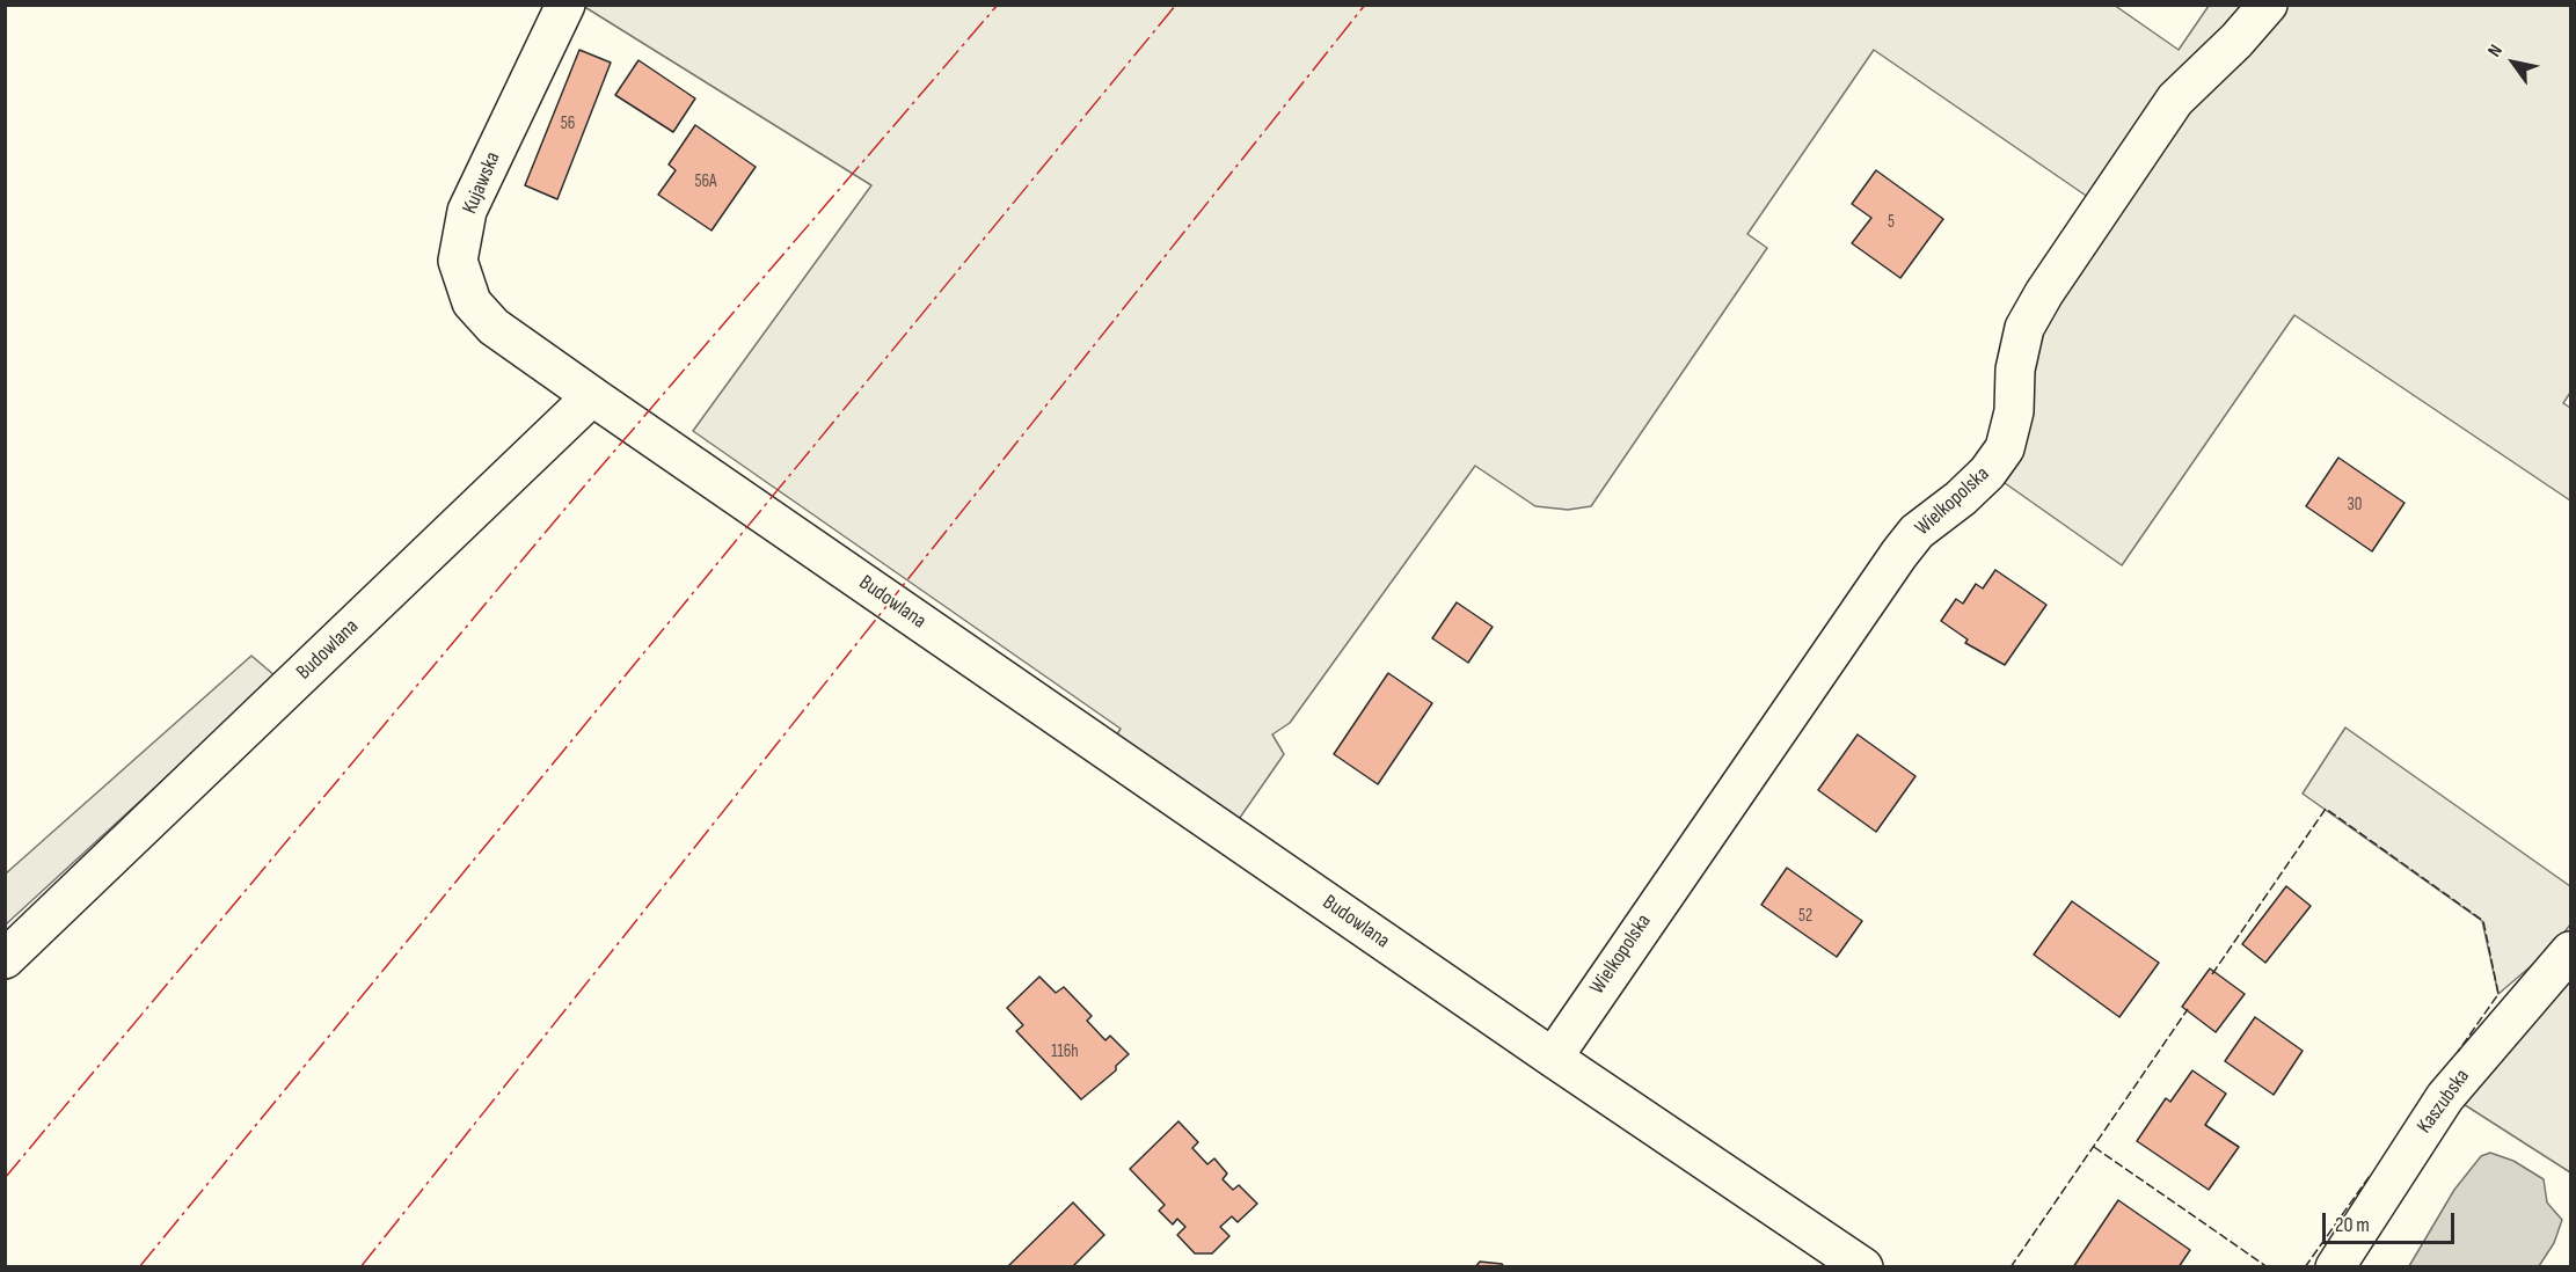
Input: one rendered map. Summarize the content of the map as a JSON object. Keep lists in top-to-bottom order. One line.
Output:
{"streets":{"street":["Kujawska","Wielkopolska","Budowlana","Kaszubska"]},"crossings":[["Kujawska","Budowlana"],["Wielkopolska","Budowlana"]],"house_numbers":["56","56A","5","30","52","116h"],"scale_bar":"20 m","north":"top left"}
